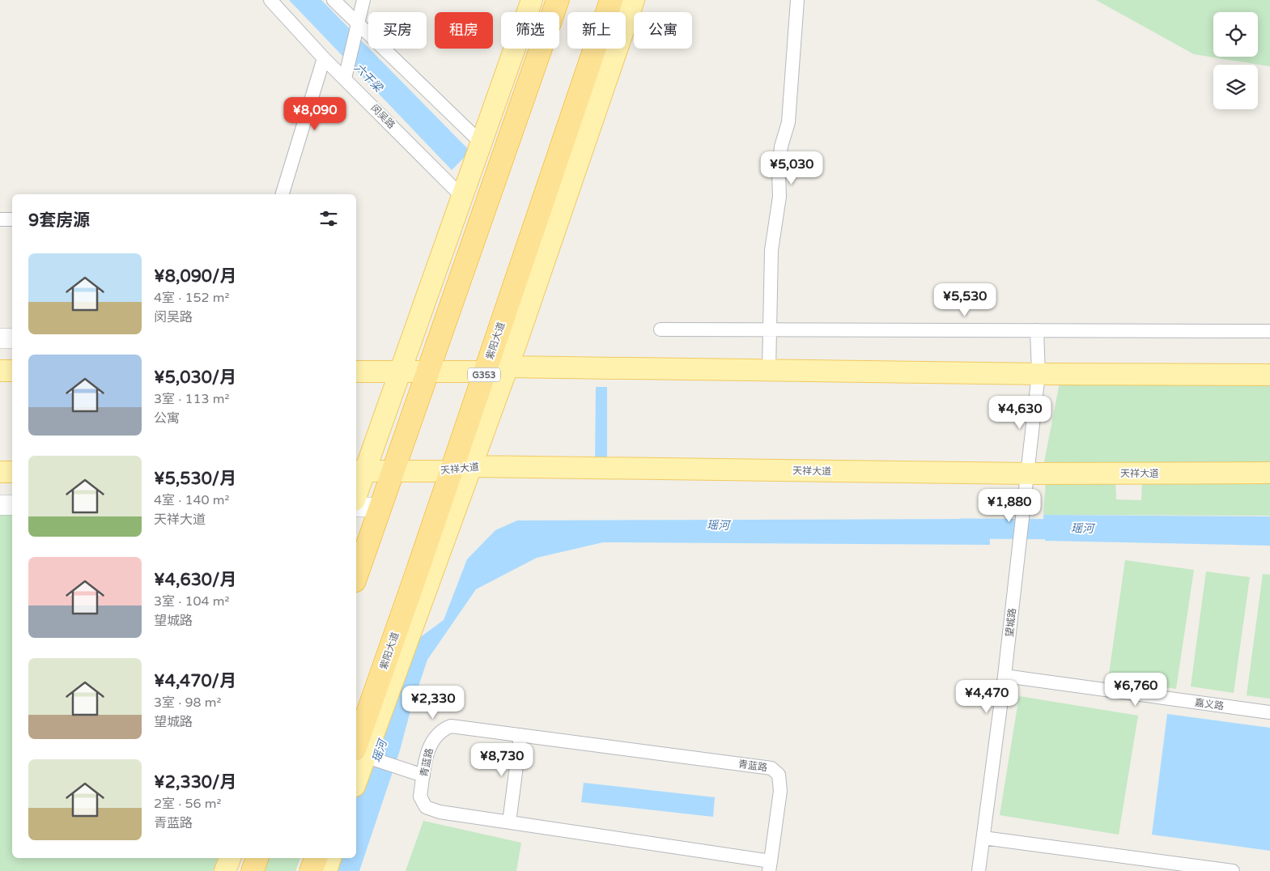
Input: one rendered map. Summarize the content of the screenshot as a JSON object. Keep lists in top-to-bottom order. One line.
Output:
{"streets":{"highway":["紫阳大道","G353"],"main road":["天祥大道"],"street":["闵吴路","望城路","嘉义路","青蓝路"]},"crossings":[["紫阳大道","天祥大道"],["天祥大道","望城路"],["望城路","嘉义路"]],"water":["六干梁","瑶河"],"page":{"chip":["买房","租房","筛选","新上","公寓"],"price":["¥8,090","¥5,030","¥5,530","¥4,630","¥1,880","¥6,760","¥4,470","¥2,330","¥8,730"],"heading":"9套房源","list":[{"name":"¥8,090/月","note":"4室 · 152 m² · 闵吴路"},{"name":"¥5,030/月","note":"3室 · 113 m² · 公寓"},{"name":"¥5,530/月","note":"4室 · 140 m² · 天祥大道"},{"name":"¥4,630/月","note":"3室 · 104 m² · 望城路"},{"name":"¥4,470/月","note":"3室 · 98 m² · 望城路"},{"name":"¥2,330/月","note":"2室 · 56 m² · 青蓝路"}]}}
